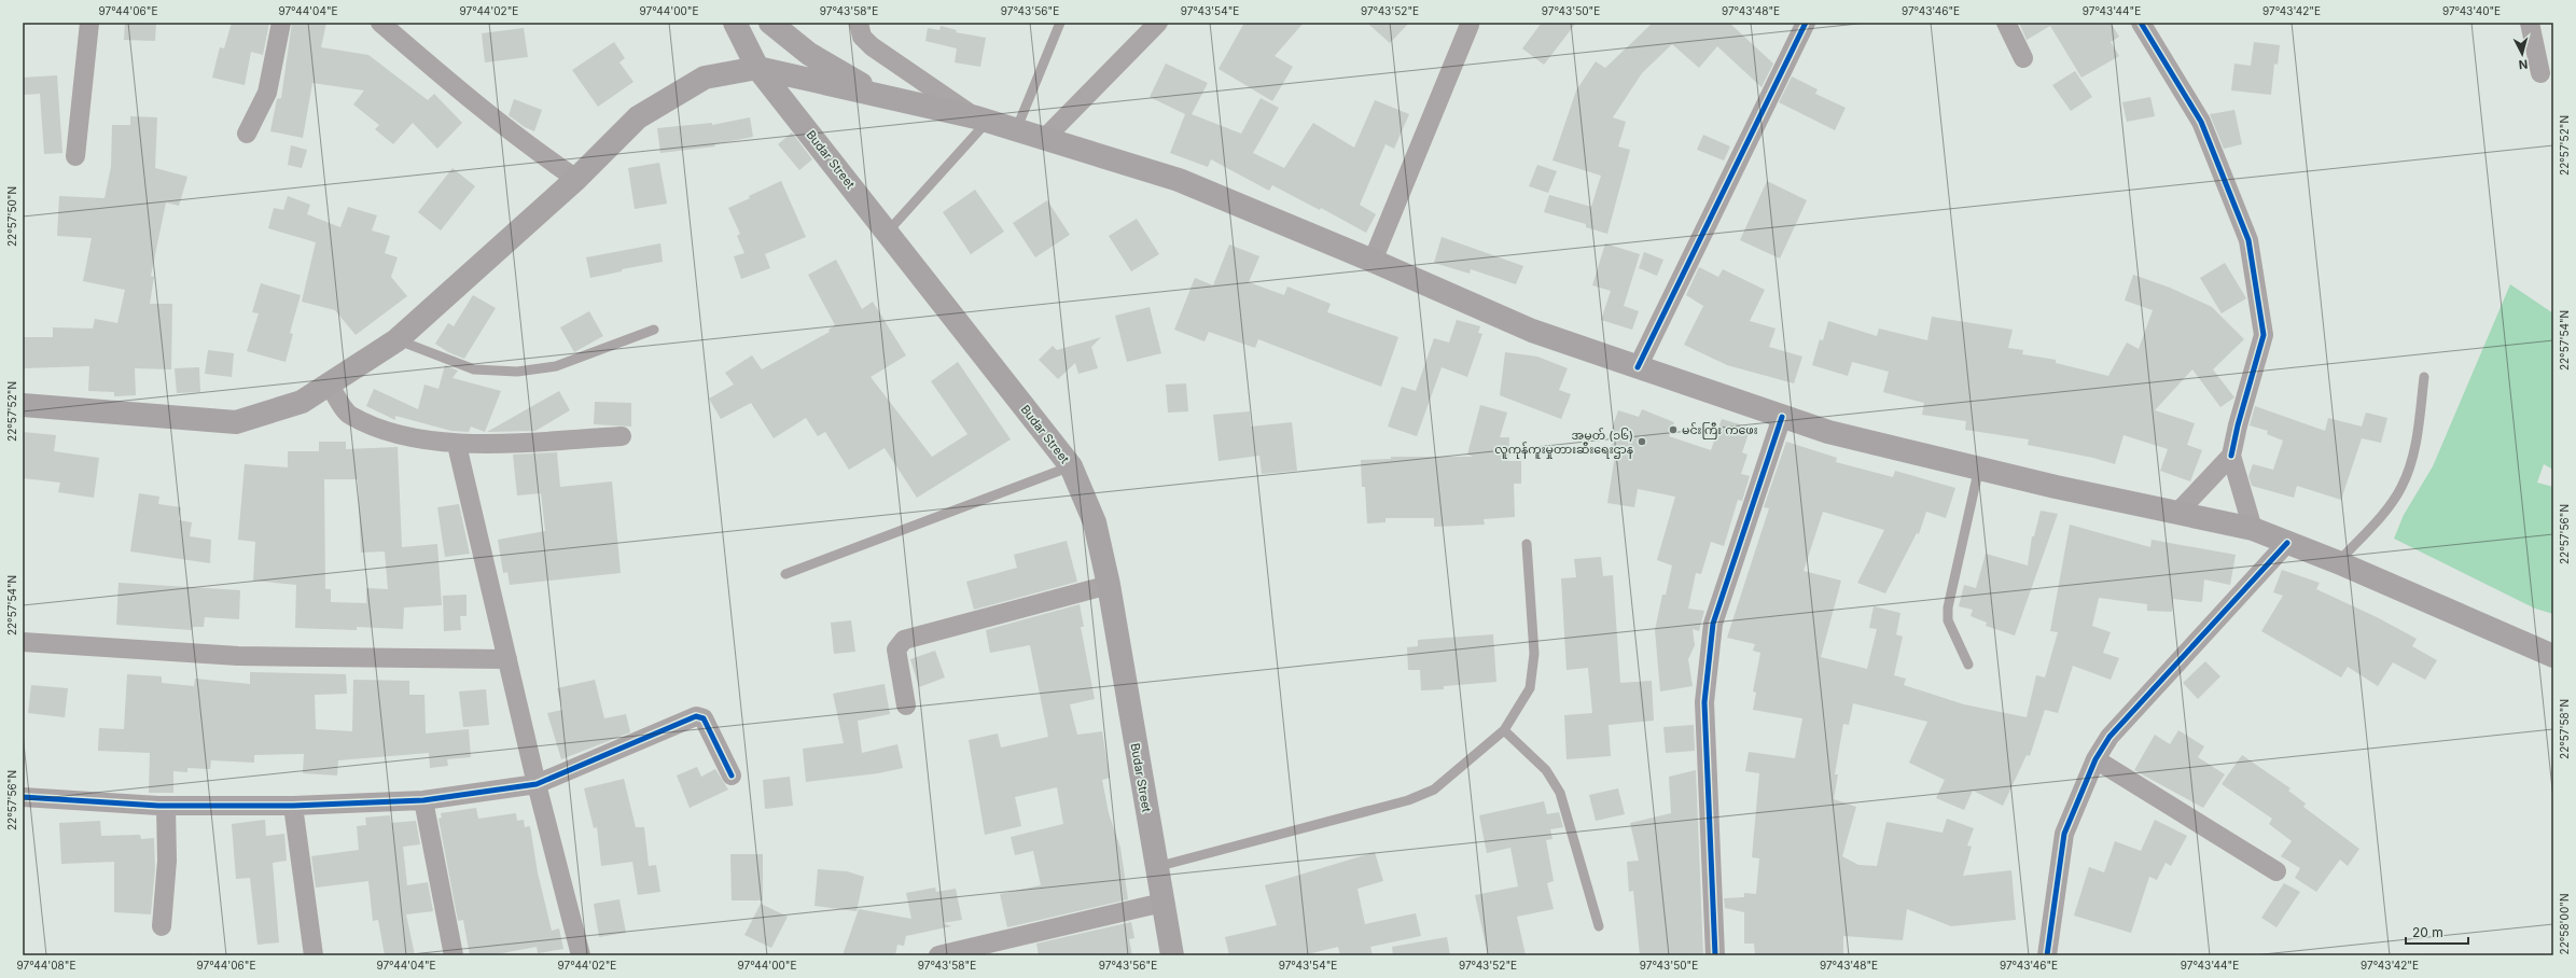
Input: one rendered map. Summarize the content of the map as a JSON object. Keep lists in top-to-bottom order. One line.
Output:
{"streets":{"main road":["Budar Street"]},"places":["မင်းကြီး ကဖေး","အမှတ် (၁၆) လူကုန်ကူးမှုတားဆီးရေးဌာန"],"scale_bar":"20 m","north":"bottom","coordinates":["97°44'06\"E","97°44'04\"E","97°44'02\"E","97°44'00\"E","97°43'58\"E","97°43'56\"E","97°43'54\"E","97°43'52\"E","97°43'50\"E","97°43'48\"E","97°43'46\"E","97°43'44\"E","97°43'42\"E","97°43'40\"E","22°57'52\"N","22°57'50\"N","22°57'54\"N","22°57'56\"N","22°57'58\"N","22°58'00\"N","97°44'08\"E"]}
